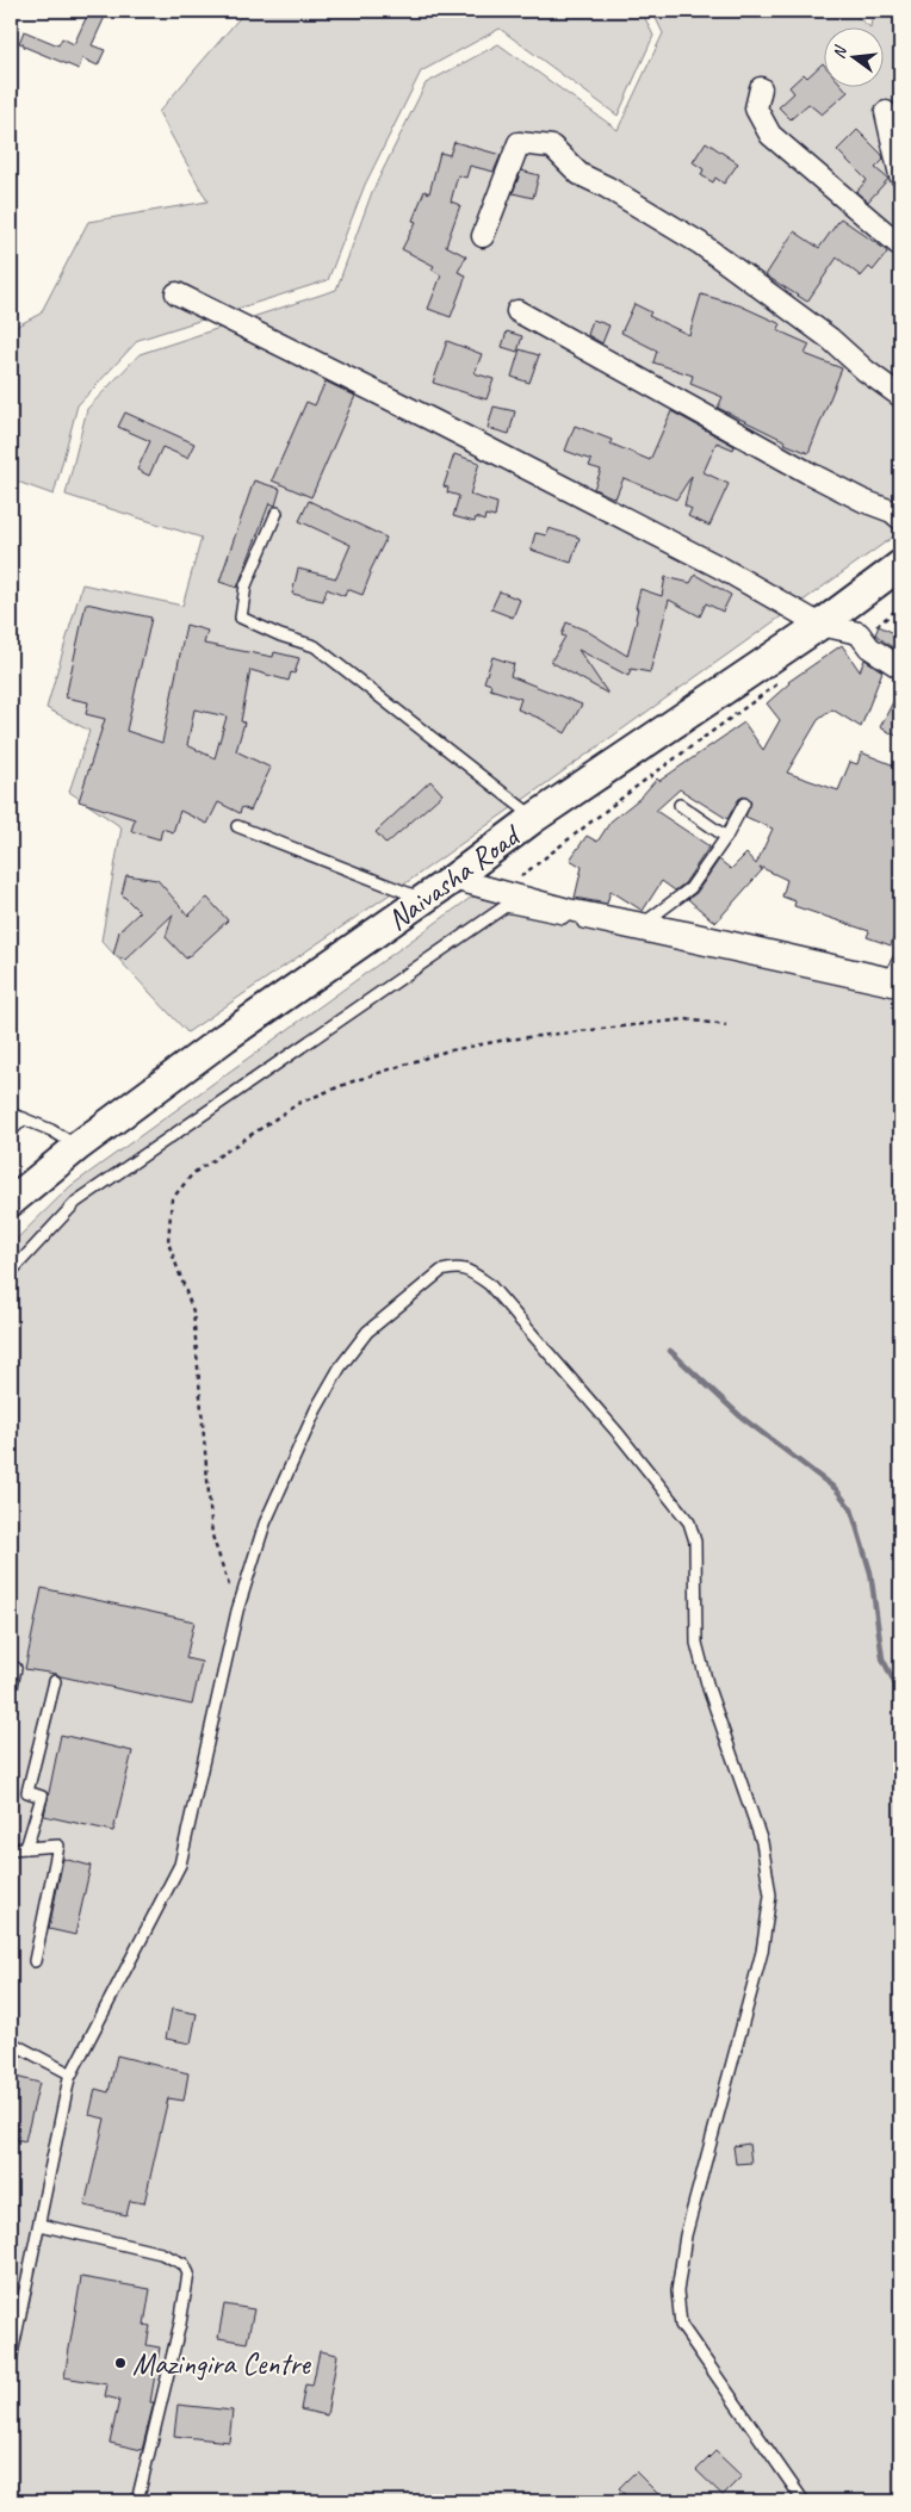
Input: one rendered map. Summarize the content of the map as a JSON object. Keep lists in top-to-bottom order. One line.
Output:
{"streets":{"main road":["Naivasha Road"]},"places":["Mazingira Centre"],"north":"left"}
